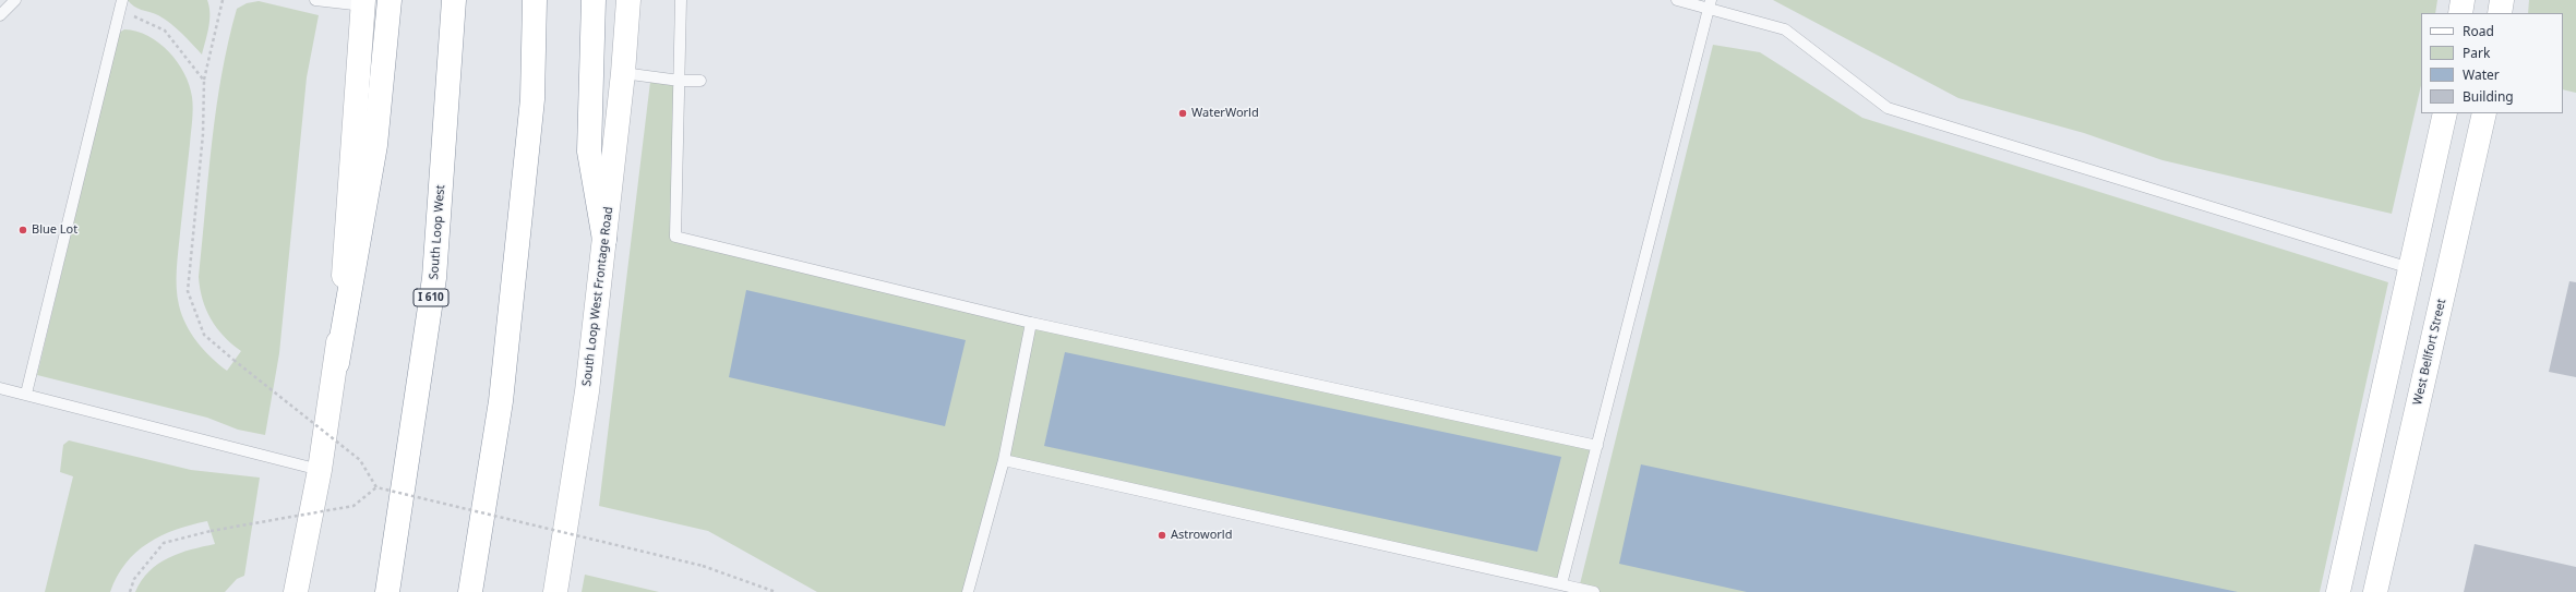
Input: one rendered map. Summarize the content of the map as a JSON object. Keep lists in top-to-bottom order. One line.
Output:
{"streets":{"main road":["South Loop West","South Loop West Frontage Road","I 610","West Bellfort Street"]},"places":["WaterWorld","Blue Lot","Astroworld"],"legend":["Road","Park","Water","Building"]}
